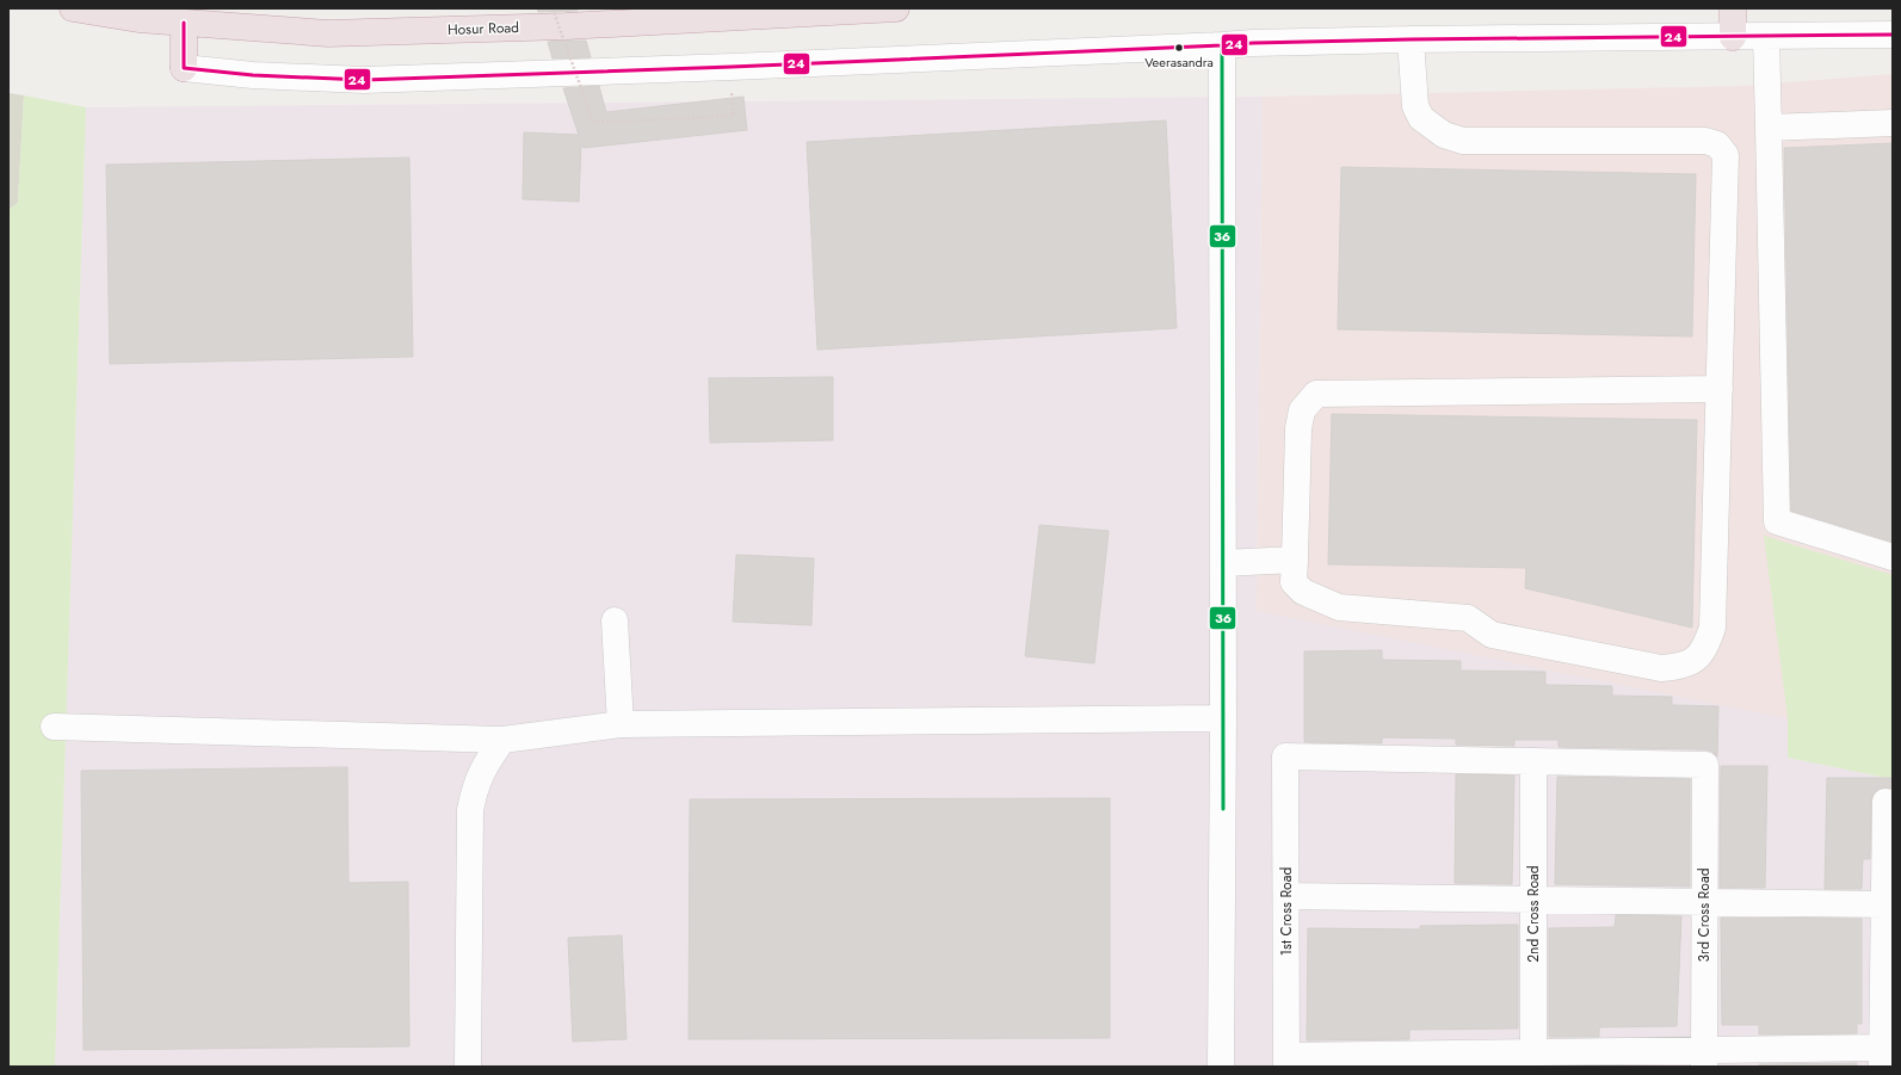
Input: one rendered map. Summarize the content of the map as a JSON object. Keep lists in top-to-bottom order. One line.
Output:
{"streets":{"highway":["Hosur Road"],"street":["1st Cross Road","2nd Cross Road","3rd Cross Road"]},"crossings":[["1st Cross Road","2nd Cross Road"],["1st Cross Road","3rd Cross Road"],["2nd Cross Road","3rd Cross Road"]],"places":["Veerasandra"],"lines":["transit line 24","transit line 36"]}
